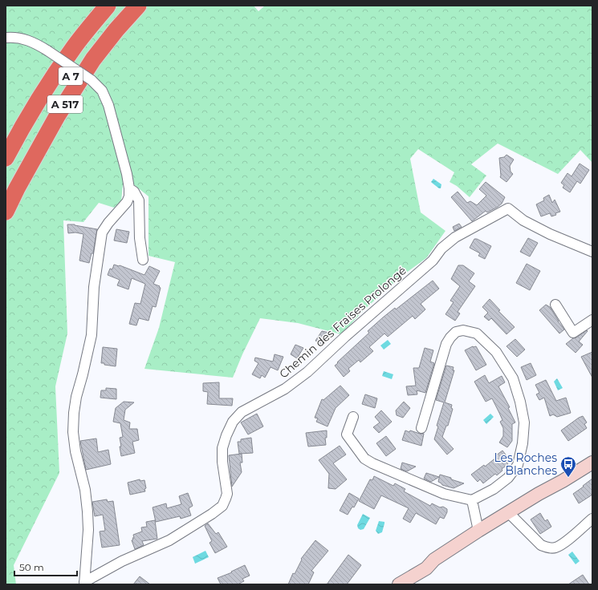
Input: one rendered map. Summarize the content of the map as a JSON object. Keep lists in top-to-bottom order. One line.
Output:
{"streets":{"highway":["A 7","A 517"],"street":["Chemin des Fraises Prolongé"]},"places":{"bus stop":["Les Roches Blanches"]},"scale_bar":"50 m"}
